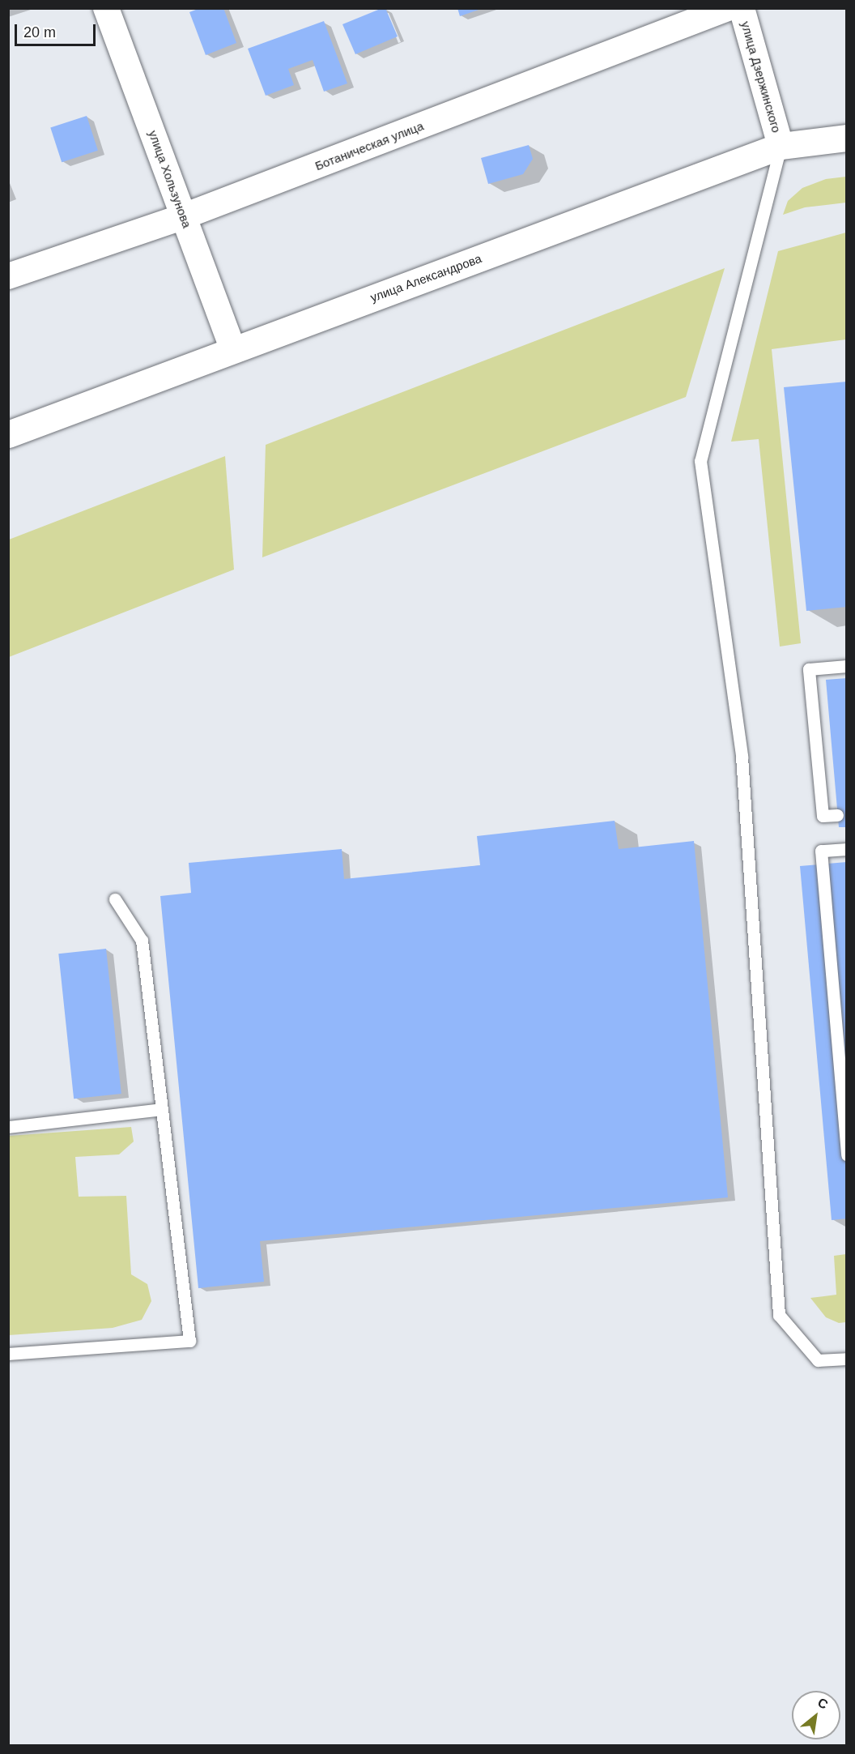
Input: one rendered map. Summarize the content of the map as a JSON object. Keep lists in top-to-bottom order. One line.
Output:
{"streets":{"main road":["улица Александрова"],"street":["улица Дзержинского","Ботаническая улица","улица Хользунова"]},"crossings":[["улица Дзержинского","улица Александрова"],["Ботаническая улица","улица Хользунова"],["улица Хользунова","улица Александрова"]],"scale_bar":"20 m","north":"top right"}
